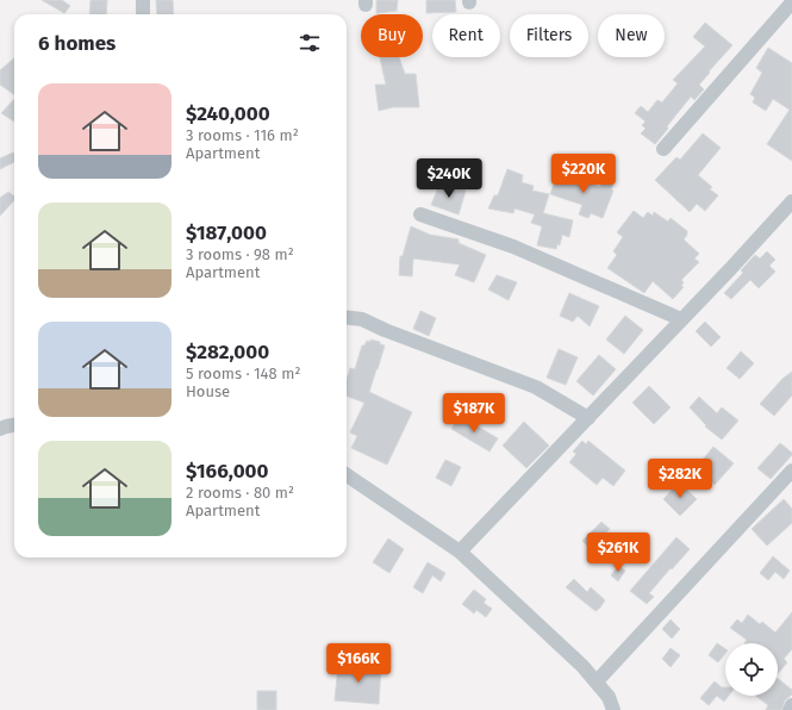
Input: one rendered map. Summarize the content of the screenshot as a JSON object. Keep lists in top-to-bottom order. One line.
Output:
{"page":{"chip":["Buy","Rent","Filters","New"],"heading":"6 homes","list":[{"name":"$240,000","note":"3 rooms · 116 m² · Apartment"},{"name":"$187,000","note":"3 rooms · 98 m² · Apartment"},{"name":"$282,000","note":"5 rooms · 148 m² · House"},{"name":"$166,000","note":"2 rooms · 80 m² · Apartment"}],"price":["$220K","$240K","$187K","$282K","$261K","$166K"]}}
